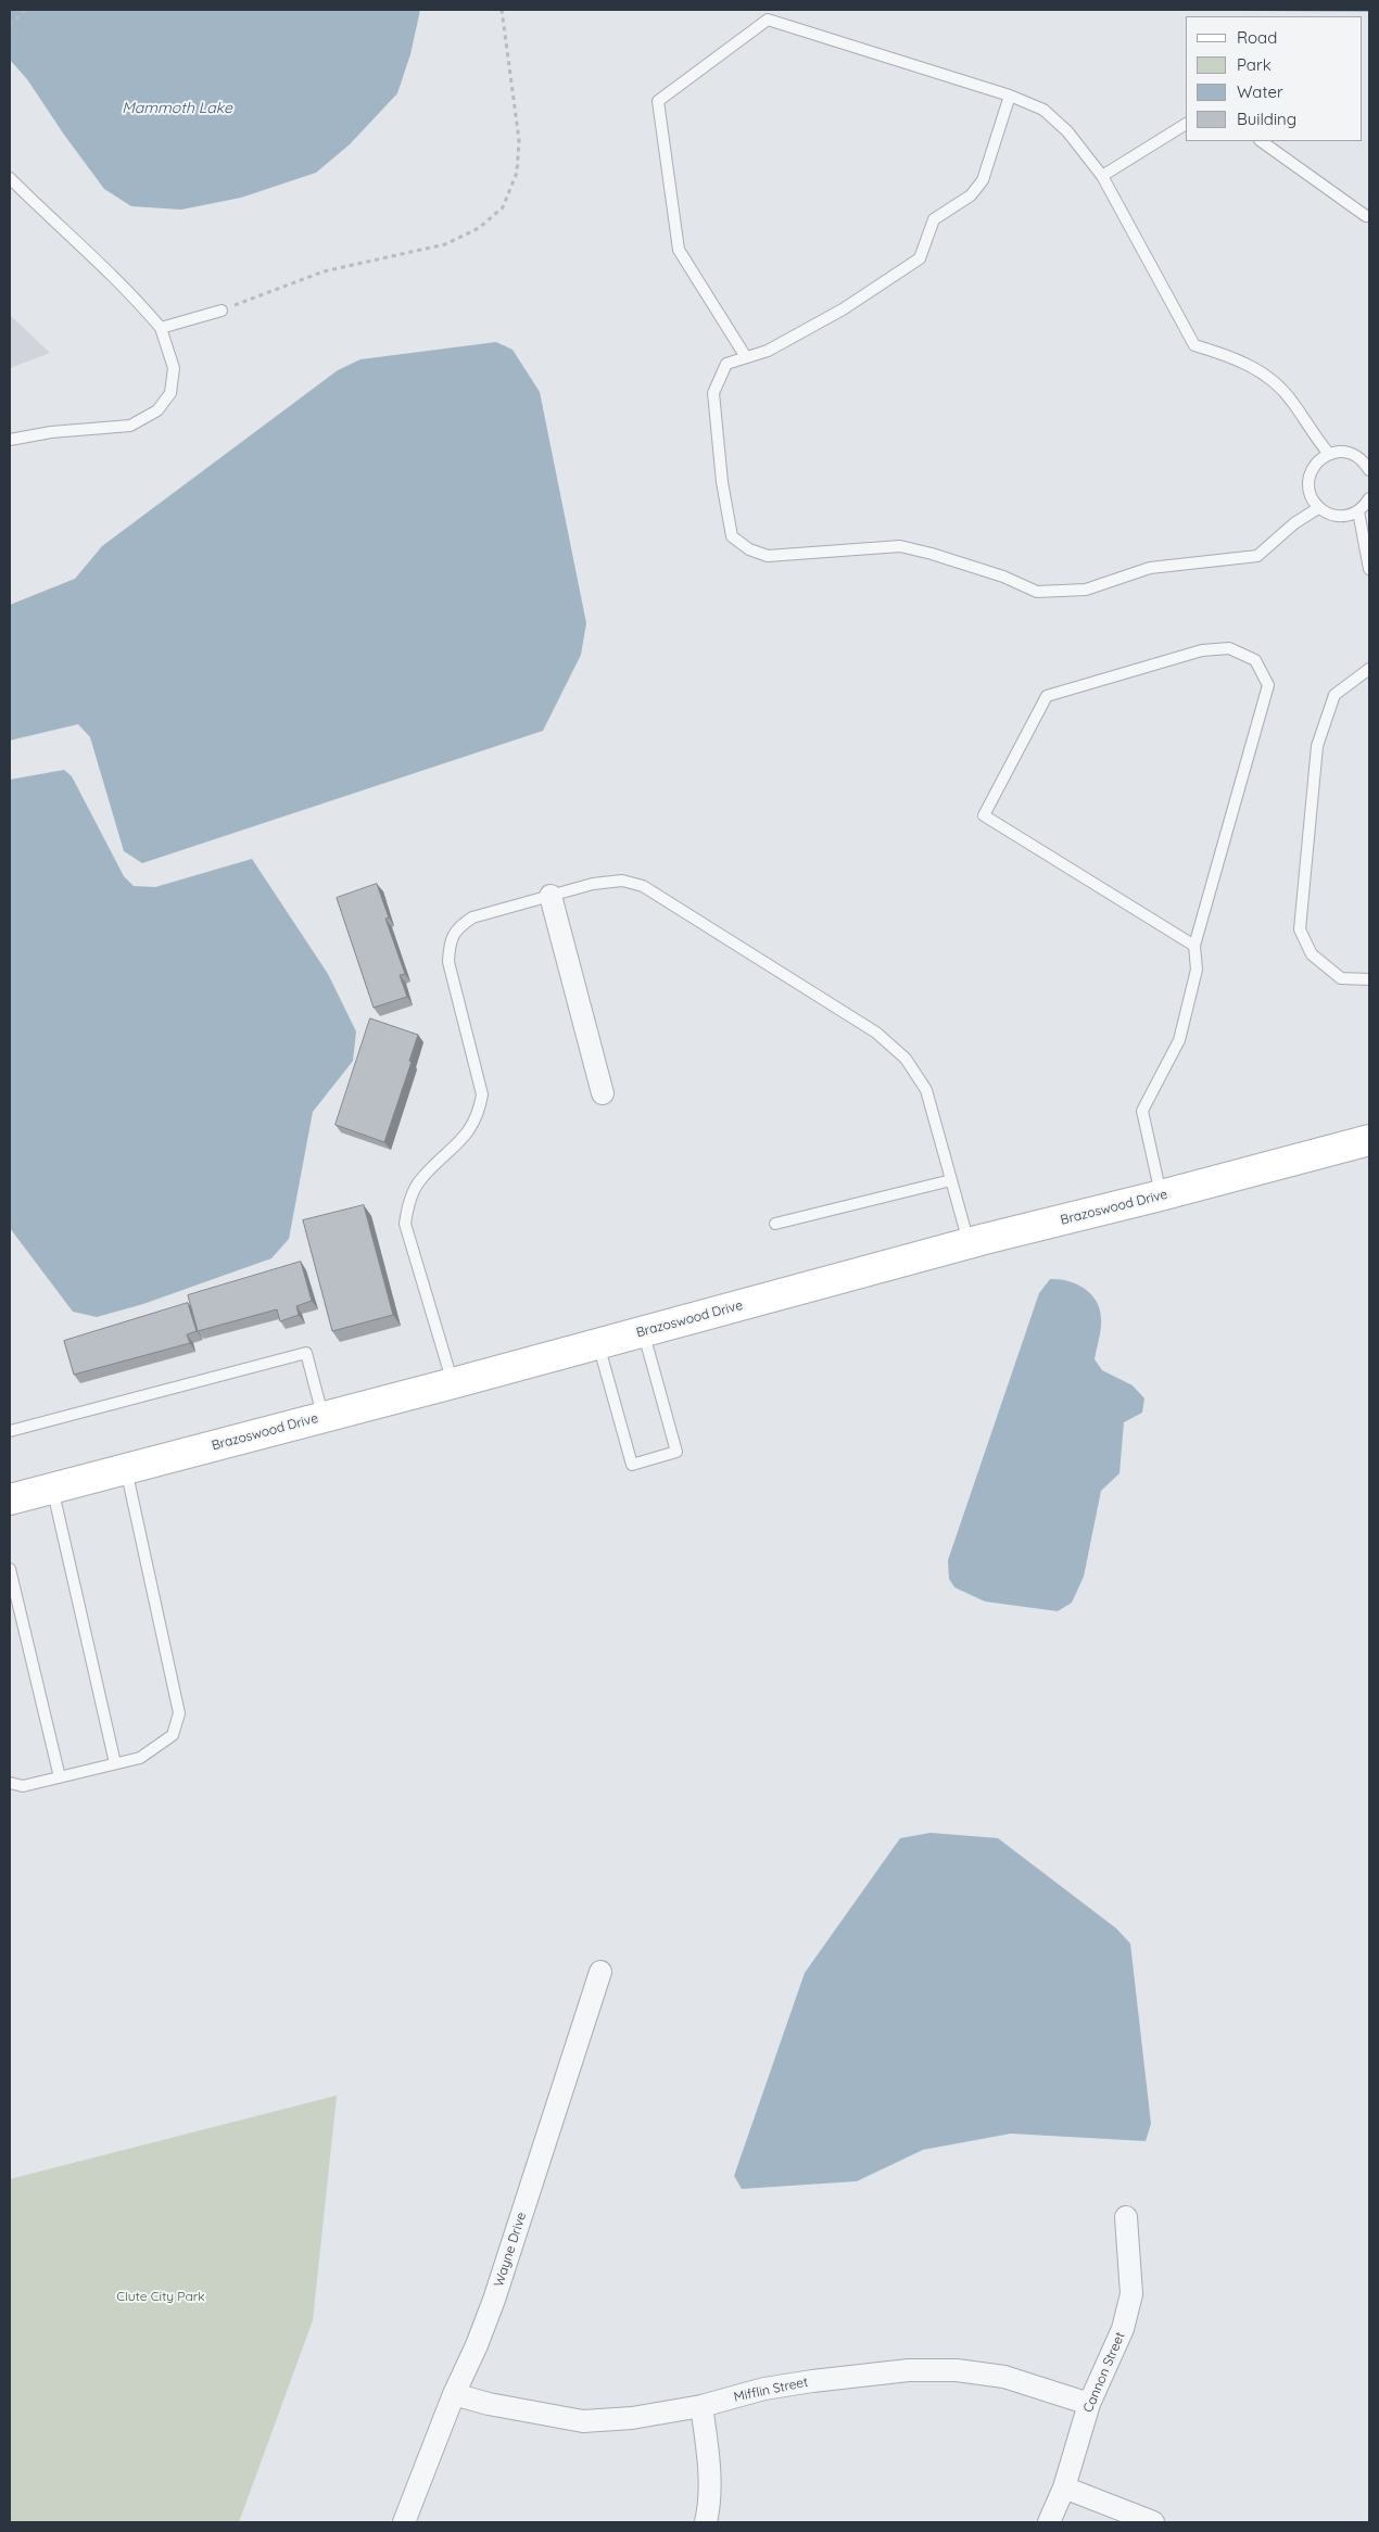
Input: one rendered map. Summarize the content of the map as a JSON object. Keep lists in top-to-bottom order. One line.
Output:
{"streets":{"street":["Brazoswood Drive","Wayne Drive","Cannon Street","Mifflin Street"]},"crossings":[["Wayne Drive","Mifflin Street"],["Cannon Street","Mifflin Street"]],"water":["Mammoth Lake"],"parks":["Clute City Park"],"legend":["Road","Park","Water","Building"]}
